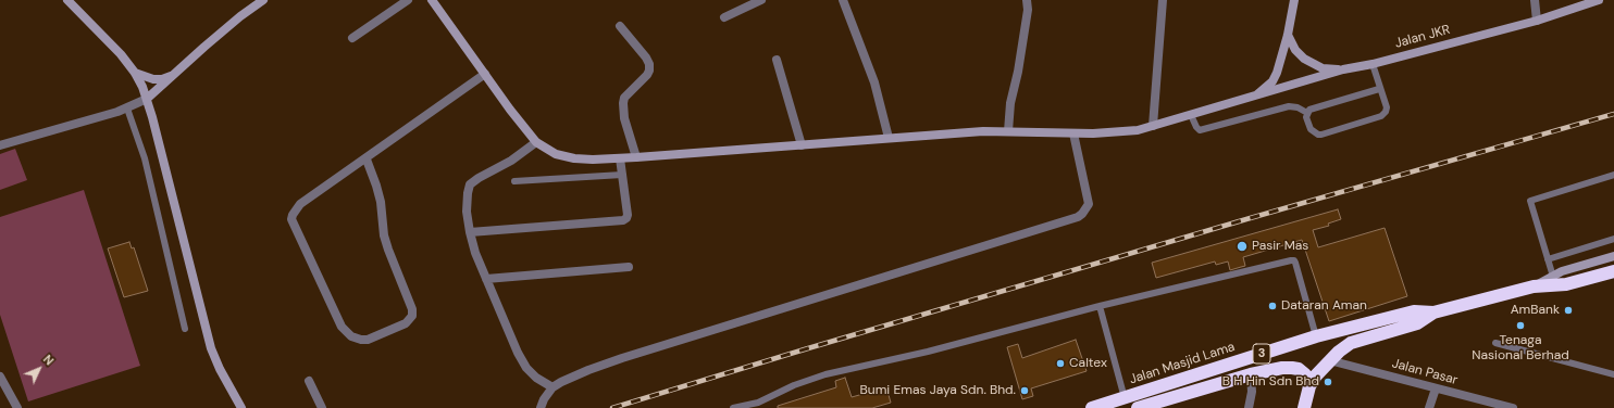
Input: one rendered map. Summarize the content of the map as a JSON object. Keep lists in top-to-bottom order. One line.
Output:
{"streets":{"highway":["3","Jalan Masjid Lama"],"street":["Jalan JKR","Jalan Pasar"]},"crossings":[["3","Jalan Masjid Lama"],["Jalan Masjid Lama","Jalan Pasar"]],"places":["Pasir Mas","Dataran Aman","AmBank","Tenaga Nasional Berhad","Caltex","B H Hin Sdn Bhd","Bumi Emas Jaya Sdn. Bhd."],"north":"top right"}
